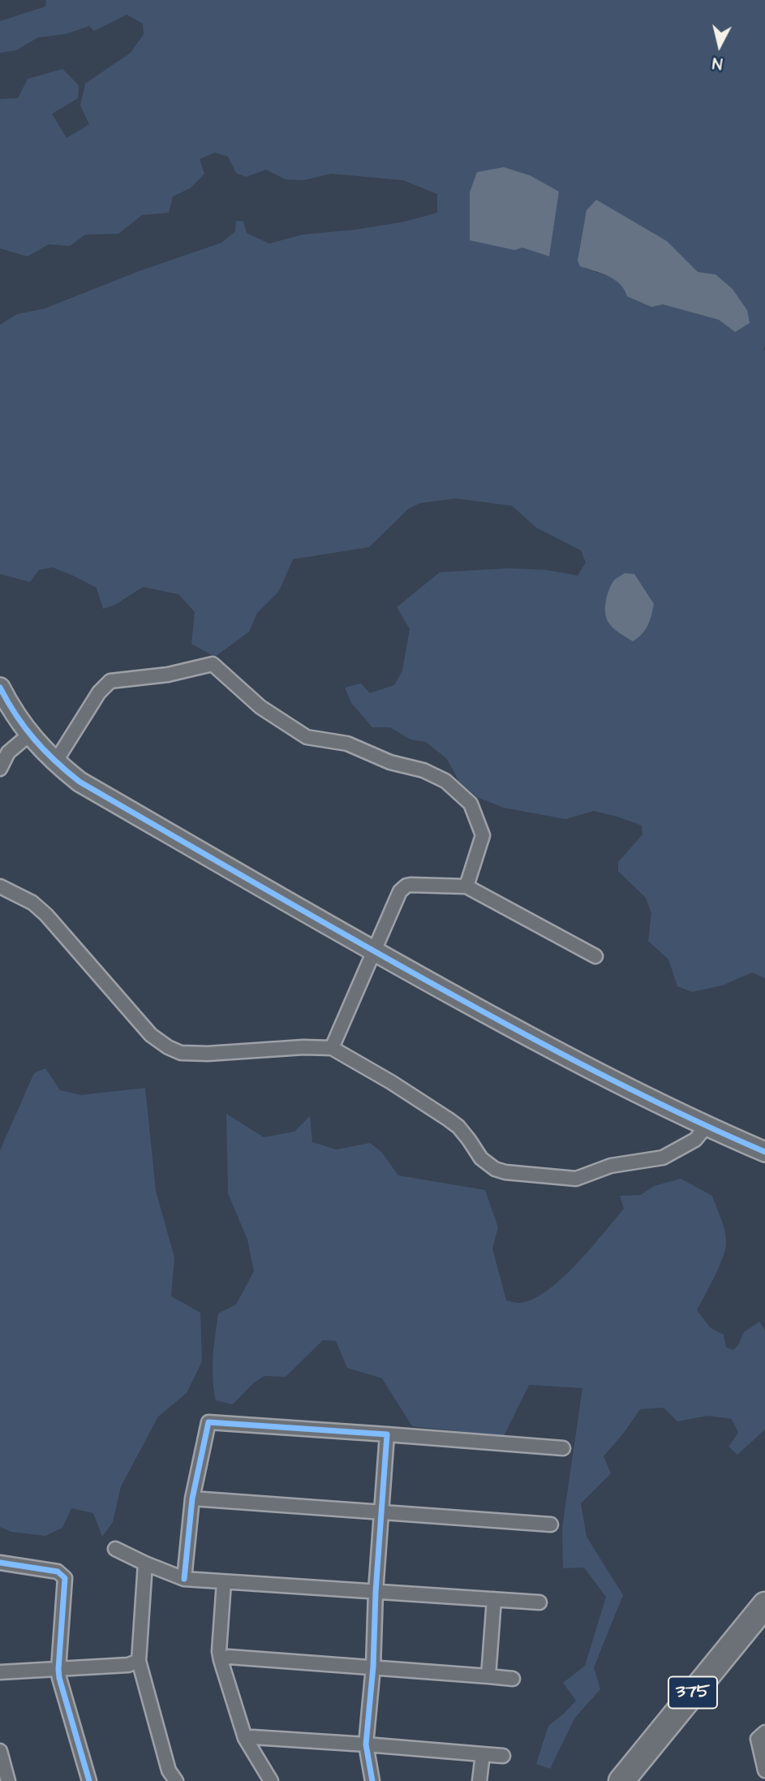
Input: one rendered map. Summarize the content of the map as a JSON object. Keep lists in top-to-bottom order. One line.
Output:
{"streets":{"highway":["375"]},"north":"bottom"}
